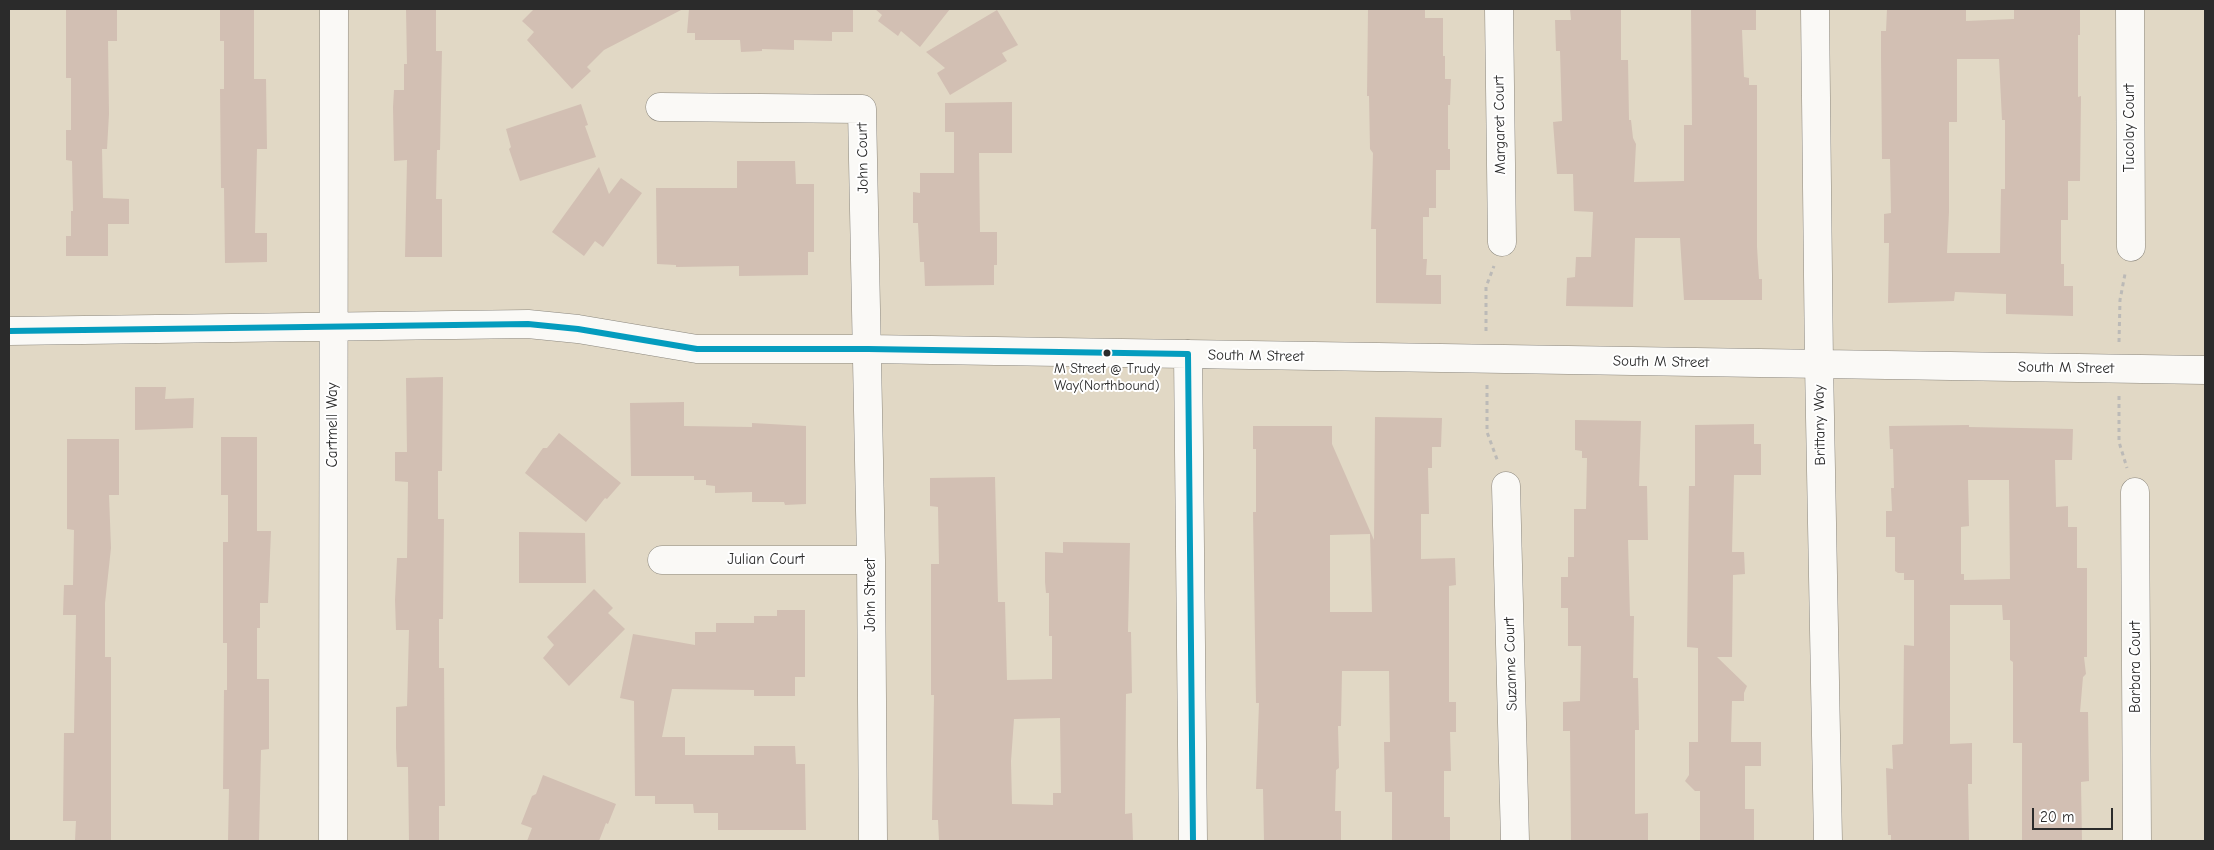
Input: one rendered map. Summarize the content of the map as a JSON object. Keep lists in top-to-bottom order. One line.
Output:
{"streets":{"street":["Margaret Court","Tucolay Court","John Court","South M Street","Cartmell Way","Brittany Way","Julian Court","John Street","Suzanne Court","Barbara Court"]},"crossings":[["John Court","South M Street"],["John Court","John Street"],["South M Street","Cartmell Way"],["South M Street","Brittany Way"],["South M Street","John Street"],["Julian Court","John Street"]],"places":["M Street @ Trudy Way(Northbound)"],"scale_bar":"20 m"}
